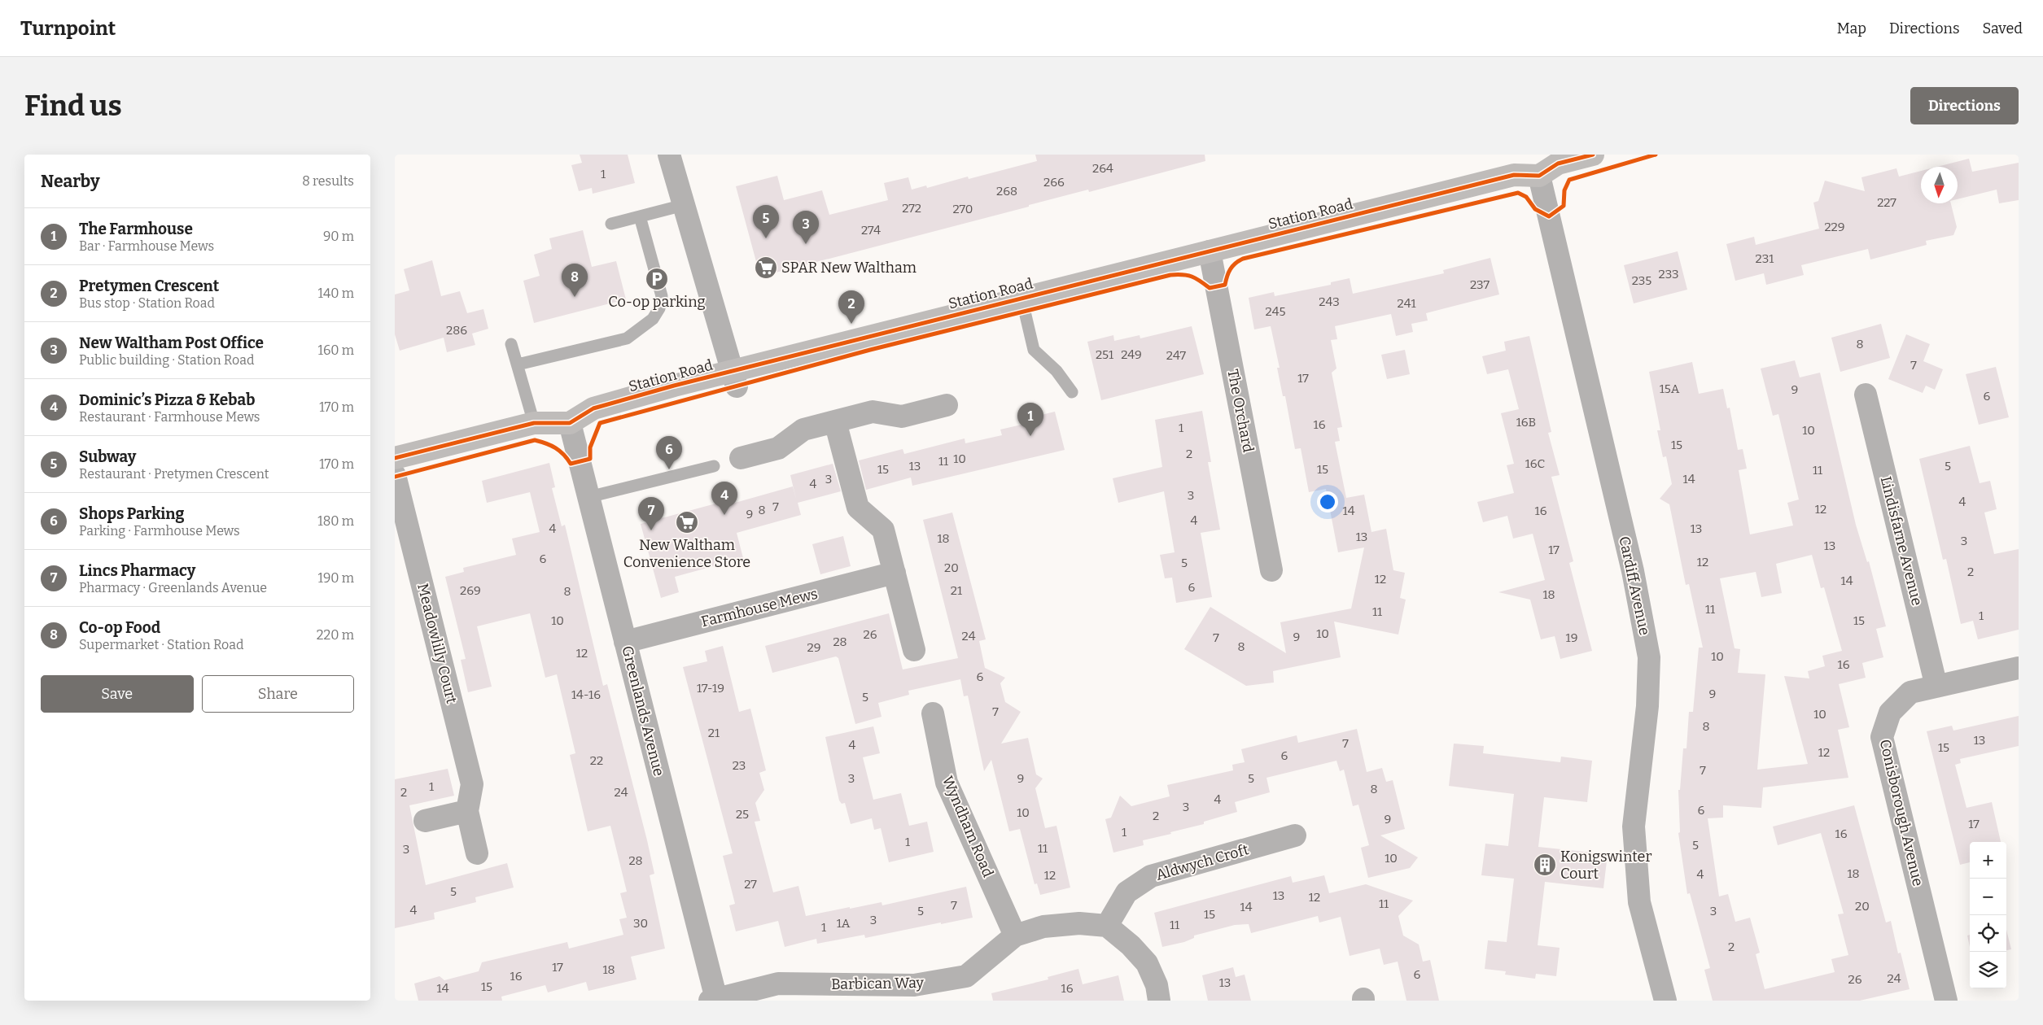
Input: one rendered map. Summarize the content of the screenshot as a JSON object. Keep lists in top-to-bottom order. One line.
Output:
{"streets":{"main road":["Station Road"],"street":["The Orchard","Lindisfarne Avenue","Cardiff Avenue","Farmhouse Mews","Meadowlilly Court","Greenlands Avenue","Conisborough Avenue","Wyndham Road","Aldwych Croft","Barbican Way"]},"crossings":[["Station Road","The Orchard"],["Station Road","Cardiff Avenue"],["Station Road","Greenlands Avenue"],["Lindisfarne Avenue","Conisborough Avenue"],["Farmhouse Mews","Greenlands Avenue"],["Greenlands Avenue","Barbican Way"],["Wyndham Road","Barbican Way"],["Aldwych Croft","Barbican Way"]],"places":{"supermarket":["SPAR New Waltham","New Waltham Convenience Store"],"parking":["Co-op parking"],"building":["Konigswinter Court"]},"house_numbers":["264","1","266","268","227","272","270","229","274","231","233","235","237","243","241","245","286","8","251","249","247","7","17","15A","9","6","16B","16","1","10","15","2","10","11","16C","13","5","15","15","11","3","14","4","3","4","7","12","8","14","16","9","4","4","13","13","18","3","13","17","6","12","5","20","2","12","14","6","269","21","8","18","11","11","1","10","15","10","26","24","9","7","19","28","8","29","12","10","16","6","17-19","9","14-16","5","7","10","8","21","13","7","4","15","12","6","22","23","7","3","9","5","1","8","2","24","4","3","6","10","25","2","9","17","1","16","1","5","11","3","10","28","18","4","12","27","5","13","12","11","7","20","14","4","5","3","15","3","30","1A","11","1","2","17","18","6","16","24","26","13","15","14","16"],"north":"bottom","page":{"header":"Turnpoint","nav":["Map","Directions","Saved"],"buttons":["Directions",["Save","Share"]],"title":"Find us","heading":["Nearby","8 results"],"pins":["5","3","8","2","1","6","4","7"],"list":[{"mark":"1","name":"The Farmhouse","note":"Bar · Farmhouse Mews","value":"90 m"},{"mark":"2","name":"Pretymen Crescent","note":"Bus stop · Station Road","value":"140 m"},{"mark":"3","name":"New Waltham Post Office","note":"Public building · Station Road","value":"160 m"},{"mark":"4","name":"Dominic’s Pizza & Kebab","note":"Restaurant · Farmhouse Mews","value":"170 m"},{"mark":"5","name":"Subway","note":"Restaurant · Pretymen Crescent","value":"170 m"},{"mark":"6","name":"Shops Parking","note":"Parking · Farmhouse Mews","value":"180 m"},{"mark":"7","name":"Lincs Pharmacy","note":"Pharmacy · Greenlands Avenue","value":"190 m"},{"mark":"8","name":"Co-op Food","note":"Supermarket · Station Road","value":"220 m"}],"map_buttons":["+","−"]}}
